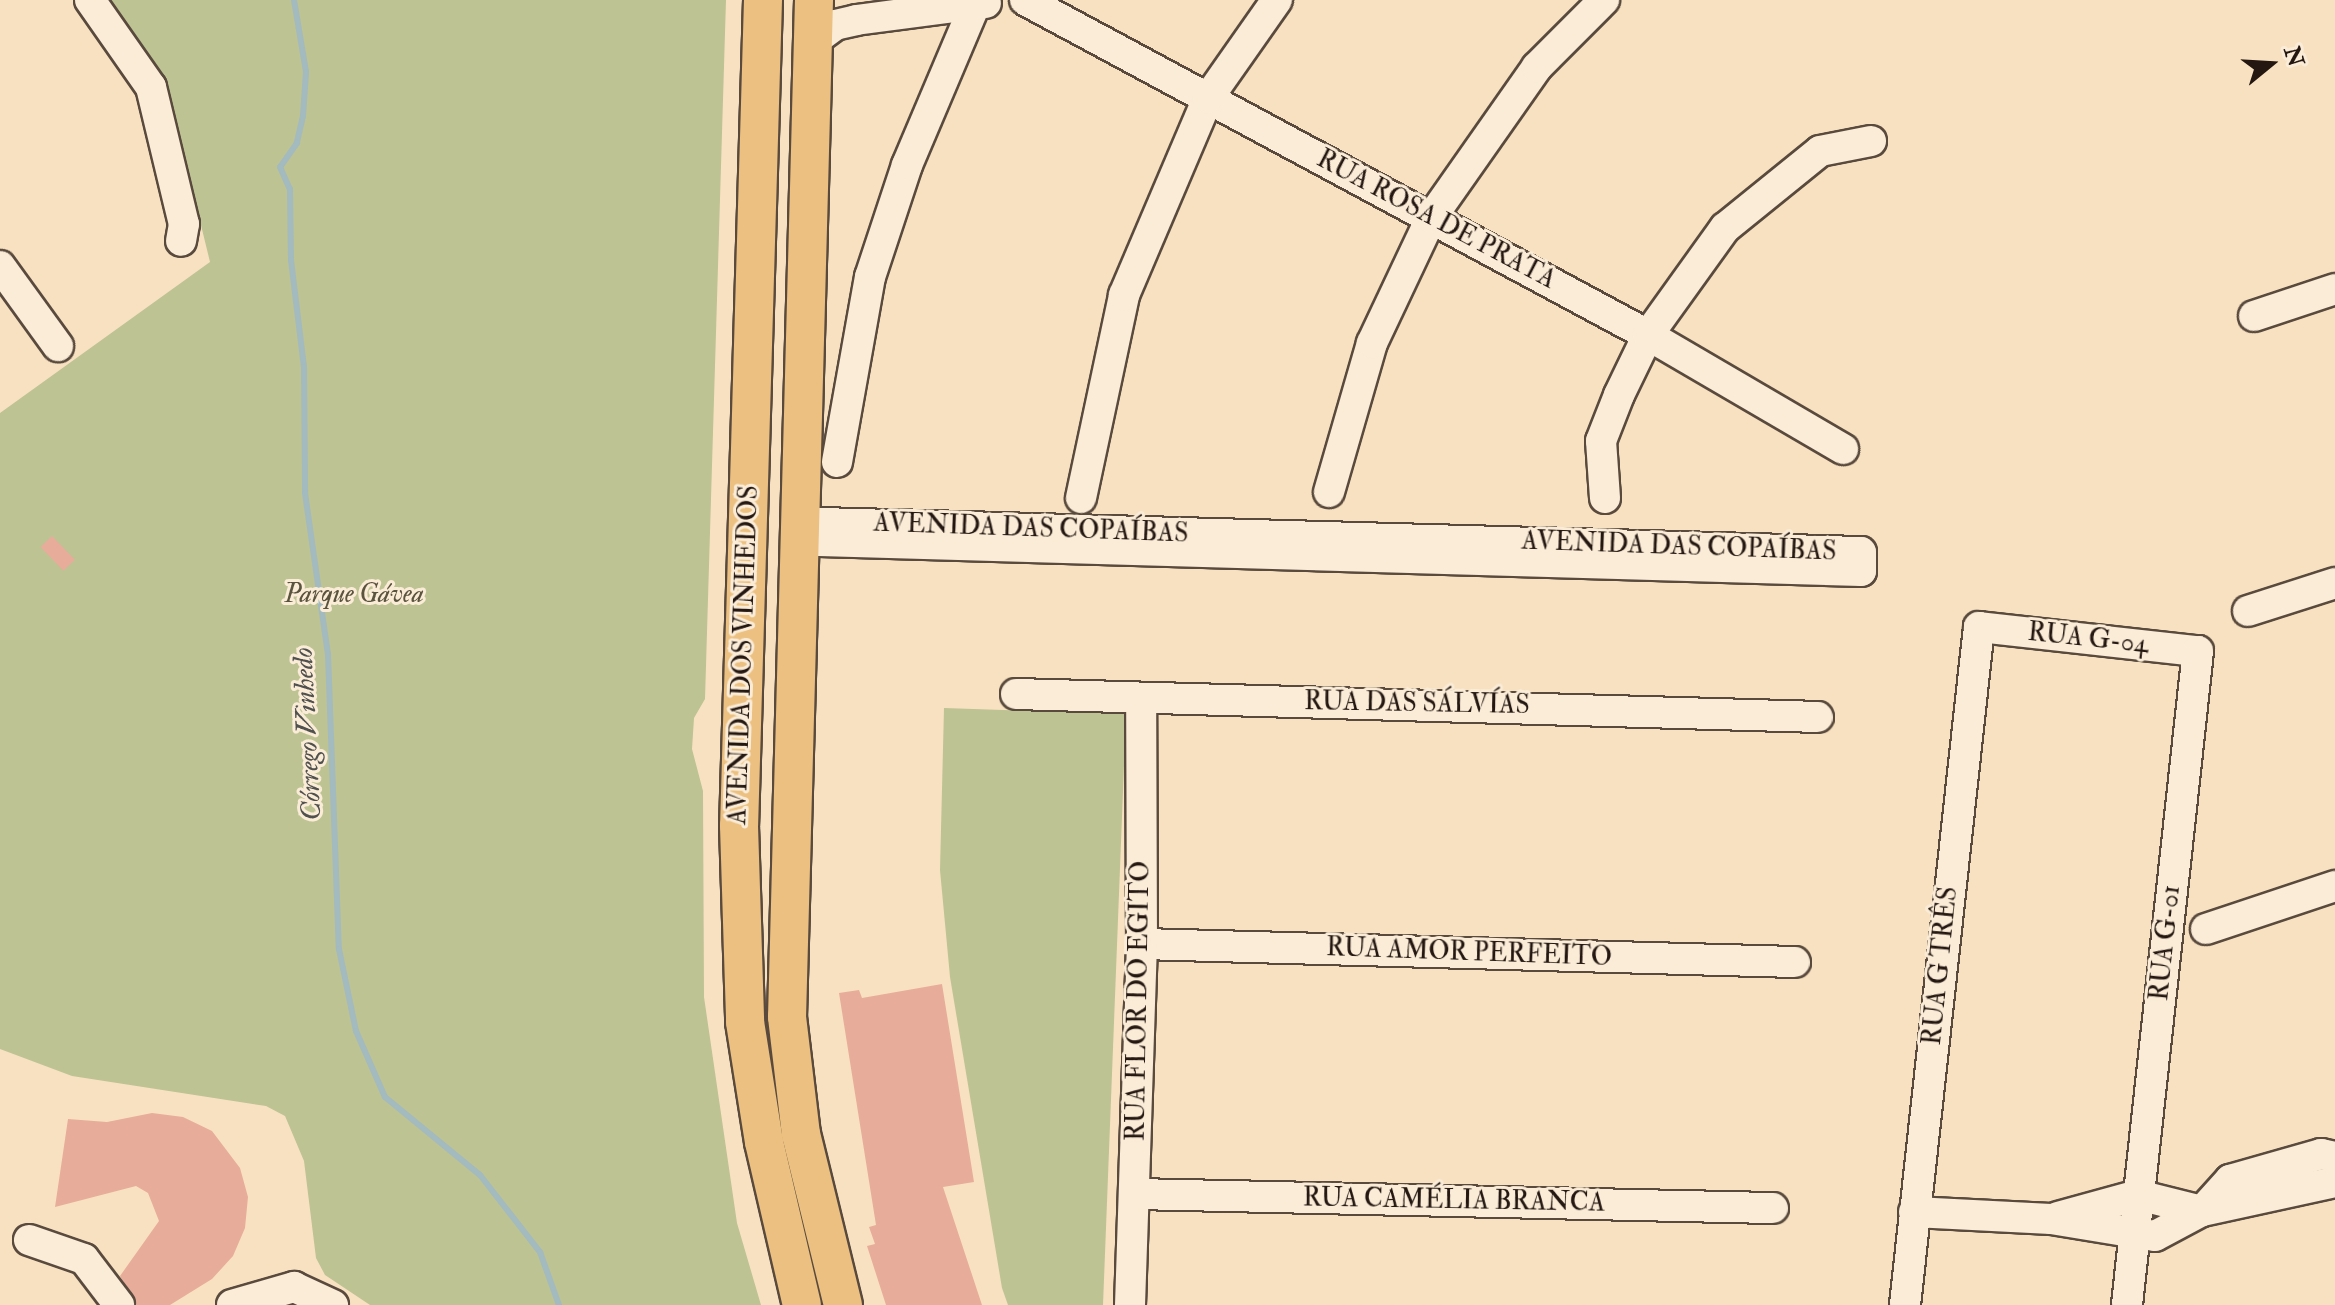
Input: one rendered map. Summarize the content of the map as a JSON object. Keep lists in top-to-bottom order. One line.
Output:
{"streets":{"main road":["AVENIDA DOS VINHEDOS"],"street":["RUA ROSA DE PRATA","AVENIDA DAS COPAÍBAS","RUA G-04","RUA DAS SÁLVÍAS","RUA G-01","RUA AMOR PERFEITO","RUA G TRÊS","RUA FLOR DO EGITO","RUA CAMÉLIA BRANCA"]},"crossings":[["AVENIDA DAS COPAÍBAS","AVENIDA DOS VINHEDOS"],["RUA G-04","RUA G-01"],["RUA G-04","RUA G TRÊS"],["RUA DAS SÁLVÍAS","RUA FLOR DO EGITO"],["RUA AMOR PERFEITO","RUA FLOR DO EGITO"],["RUA FLOR DO EGITO","RUA CAMÉLIA BRANCA"]],"water":["Córrego Vinhedo"],"parks":["Parque Gávea"],"north":"right"}
